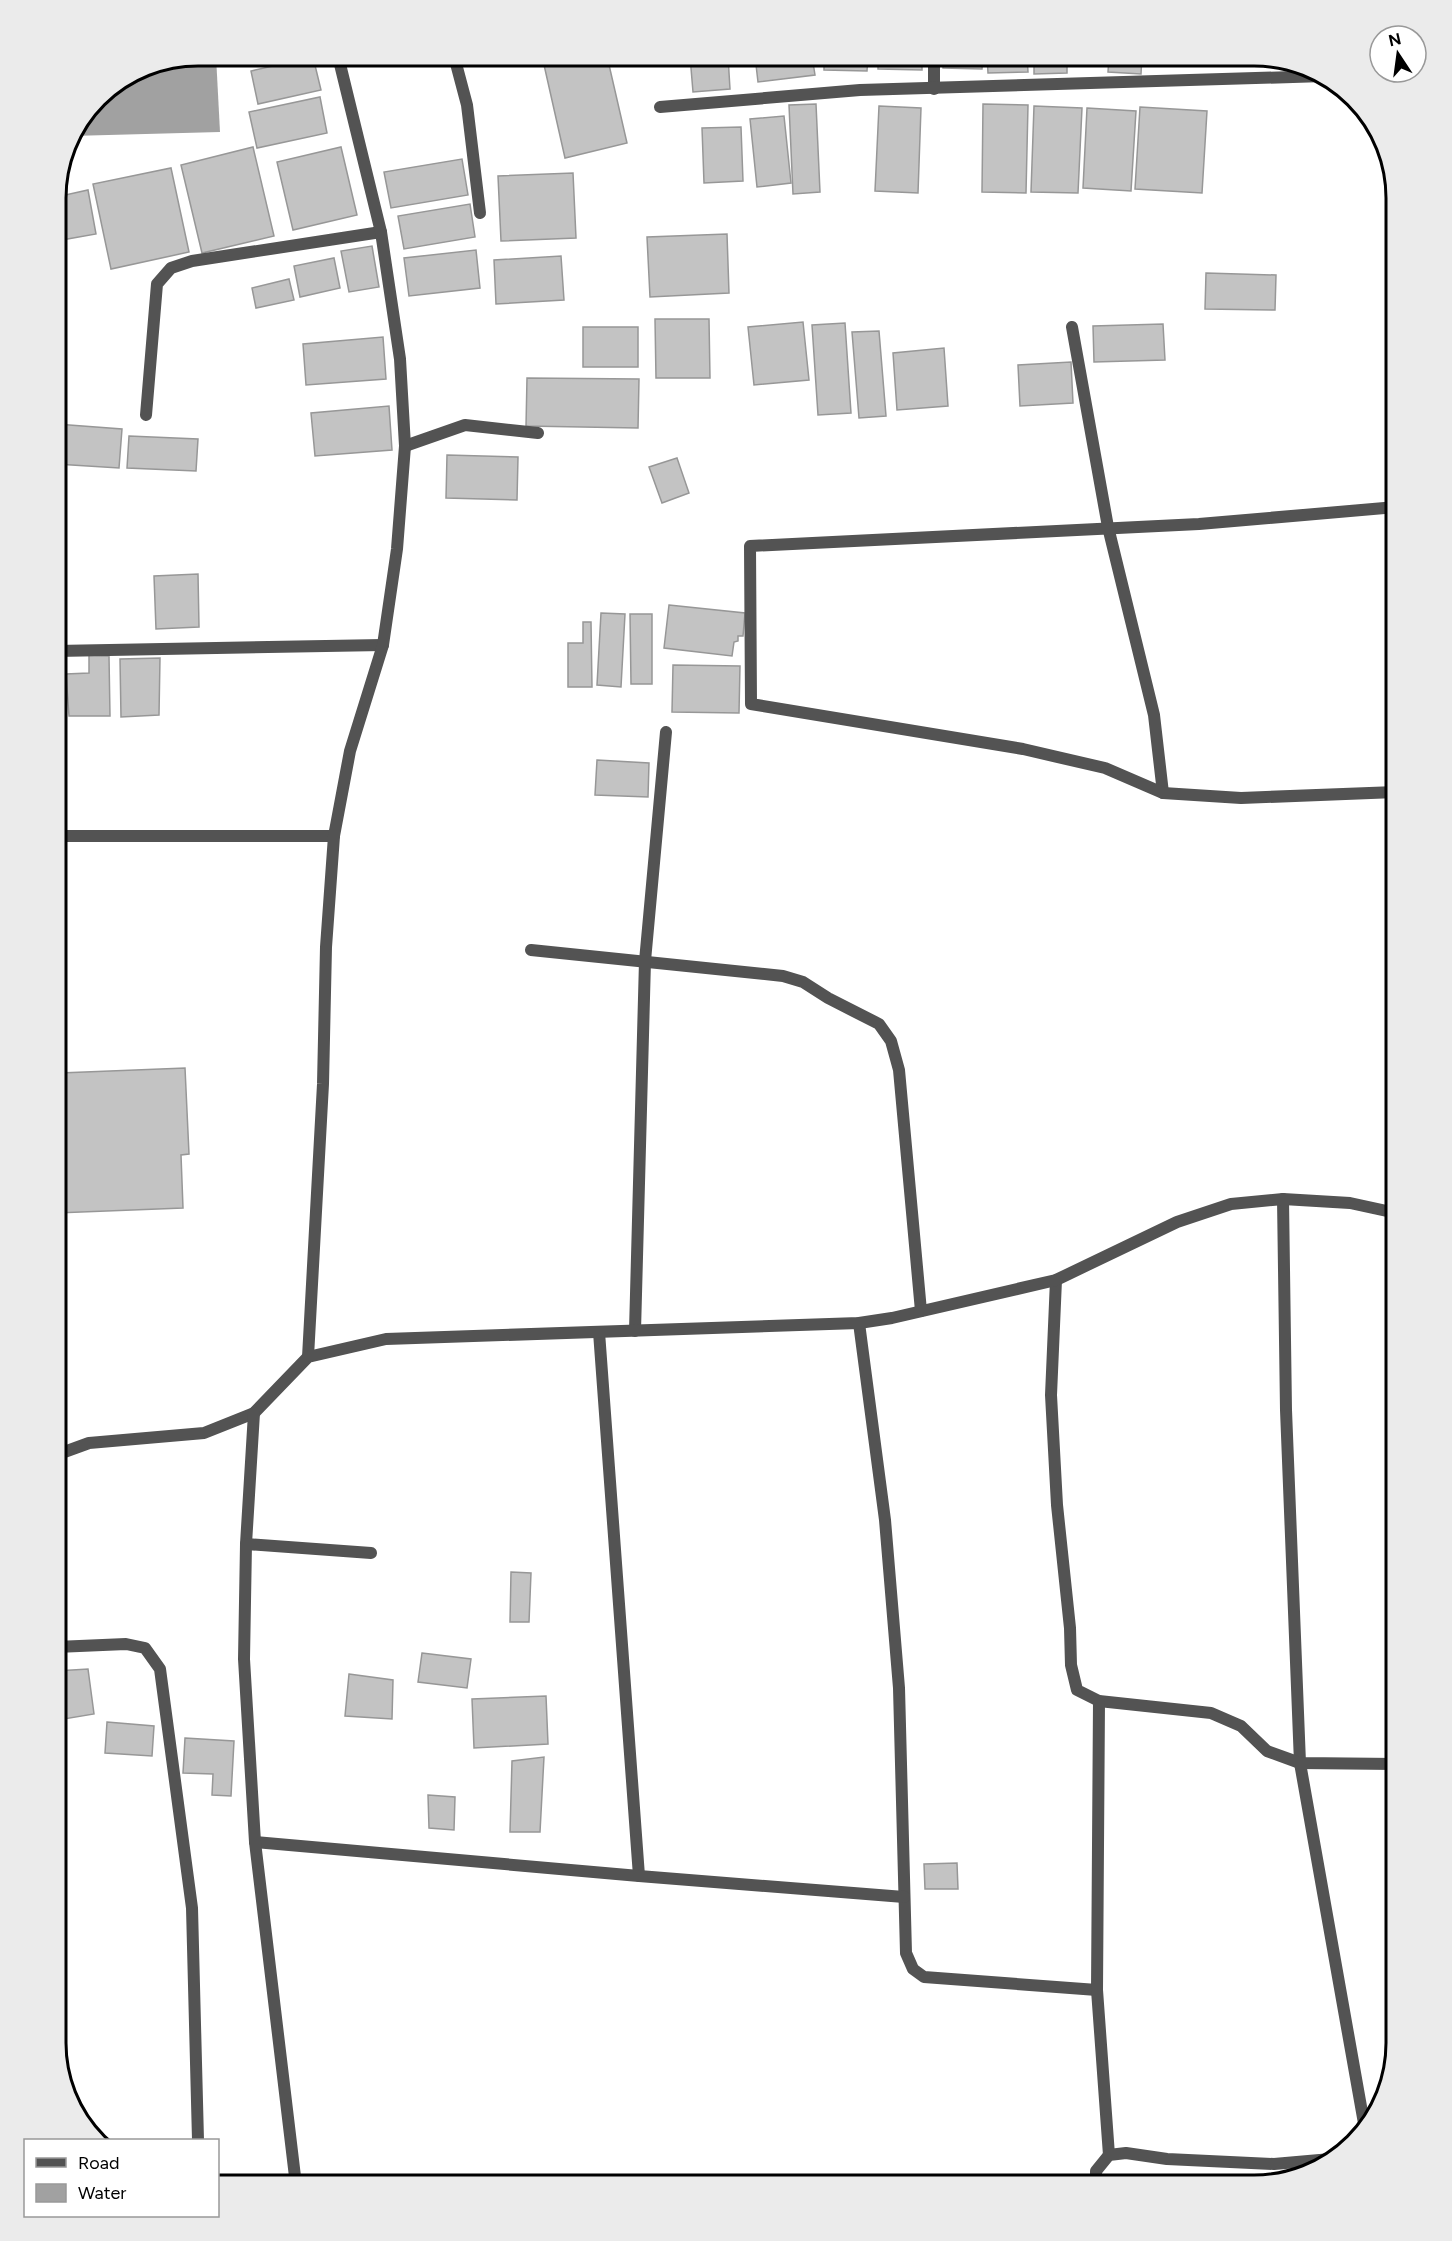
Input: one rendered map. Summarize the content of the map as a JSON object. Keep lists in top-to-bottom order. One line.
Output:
{"legend":["Road","Water"],"north":"top"}
